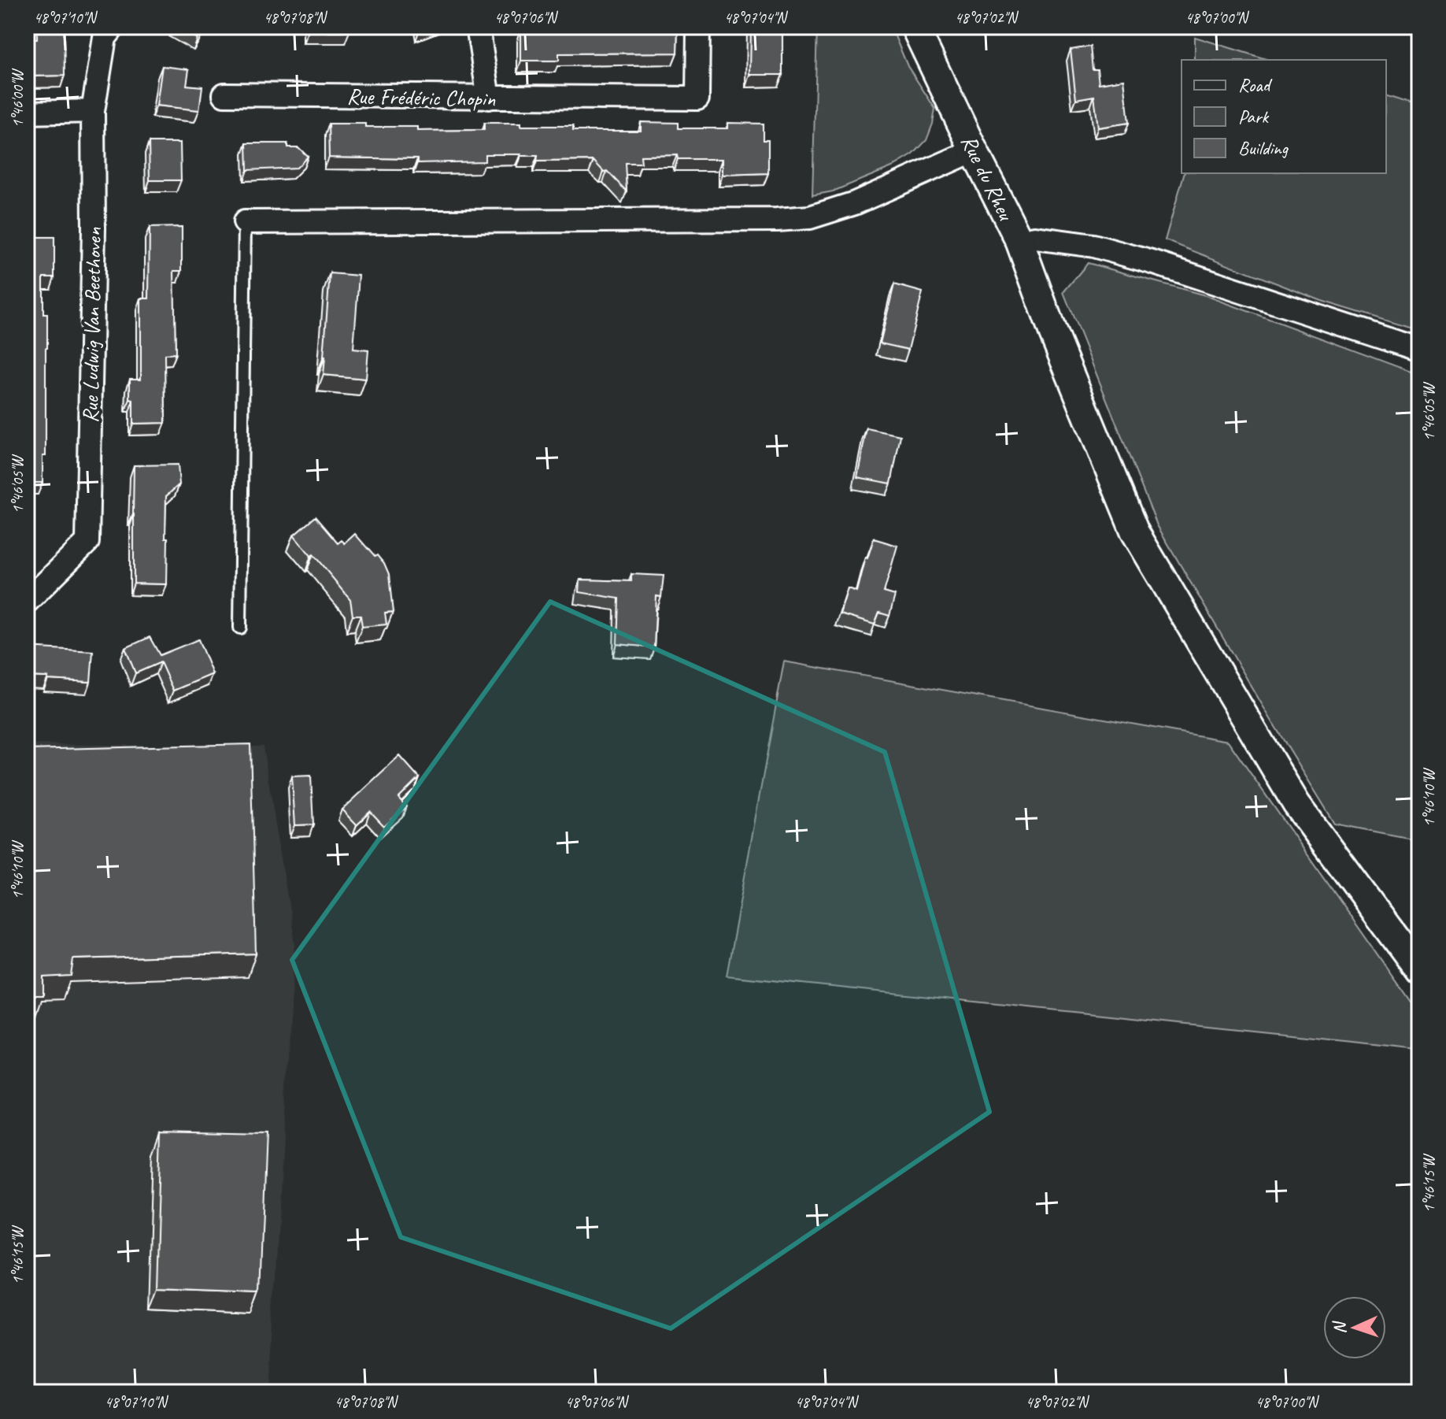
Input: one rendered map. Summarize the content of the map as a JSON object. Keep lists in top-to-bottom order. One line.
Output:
{"streets":{"street":["Rue Frédéric Chopin","Rue du Rheu","Rue Ludwig Van Beethoven"]},"legend":["Road","Park","Building"],"north":"left","coordinates":["48°07'10\"N","48°07'08\"N","48°07'06\"N","48°07'04\"N","48°07'02\"N","48°07'00\"N","1°46'00\"W","1°46'05\"W","1°46'10\"W","1°46'15\"W"]}
